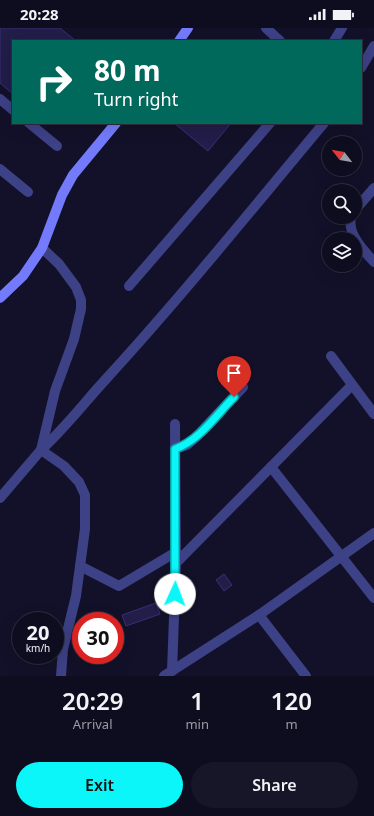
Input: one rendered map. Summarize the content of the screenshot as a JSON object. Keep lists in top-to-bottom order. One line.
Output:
{"north":"top left","page":{"status":"20:28","turn":["80 m","Turn right"],"speed":"20 km/h","limit":"30","eta":["20:29","Arrival","1","min","120","m"],"buttons":["Exit","Share"]}}
